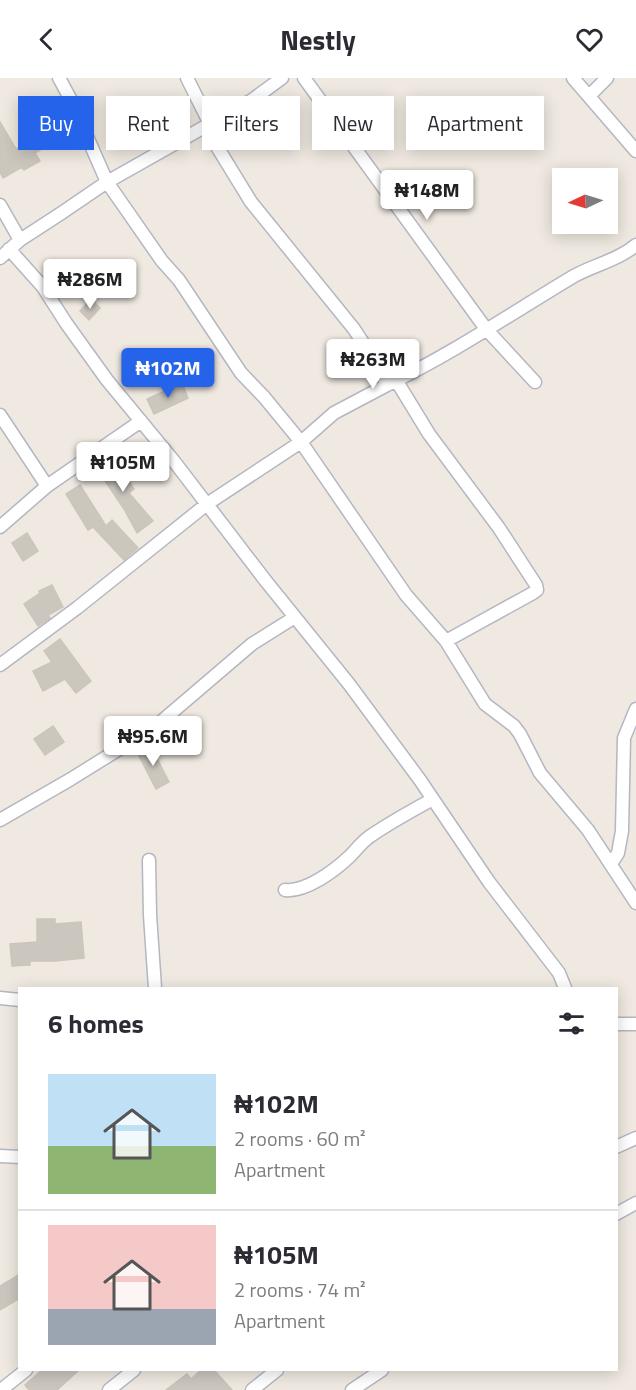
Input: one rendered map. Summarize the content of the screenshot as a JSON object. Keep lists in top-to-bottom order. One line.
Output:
{"north":"left","page":{"header":"Nestly","chip":["Buy","Rent","Filters","New","Apartment"],"price":["₦148M","₦286M","₦263M","₦102M","₦105M","₦95.6M"],"heading":"6 homes","list":[{"name":"₦102M","note":"2 rooms · 60 m² · Apartment"},{"name":"₦105M","note":"2 rooms · 74 m² · Apartment"}]}}
